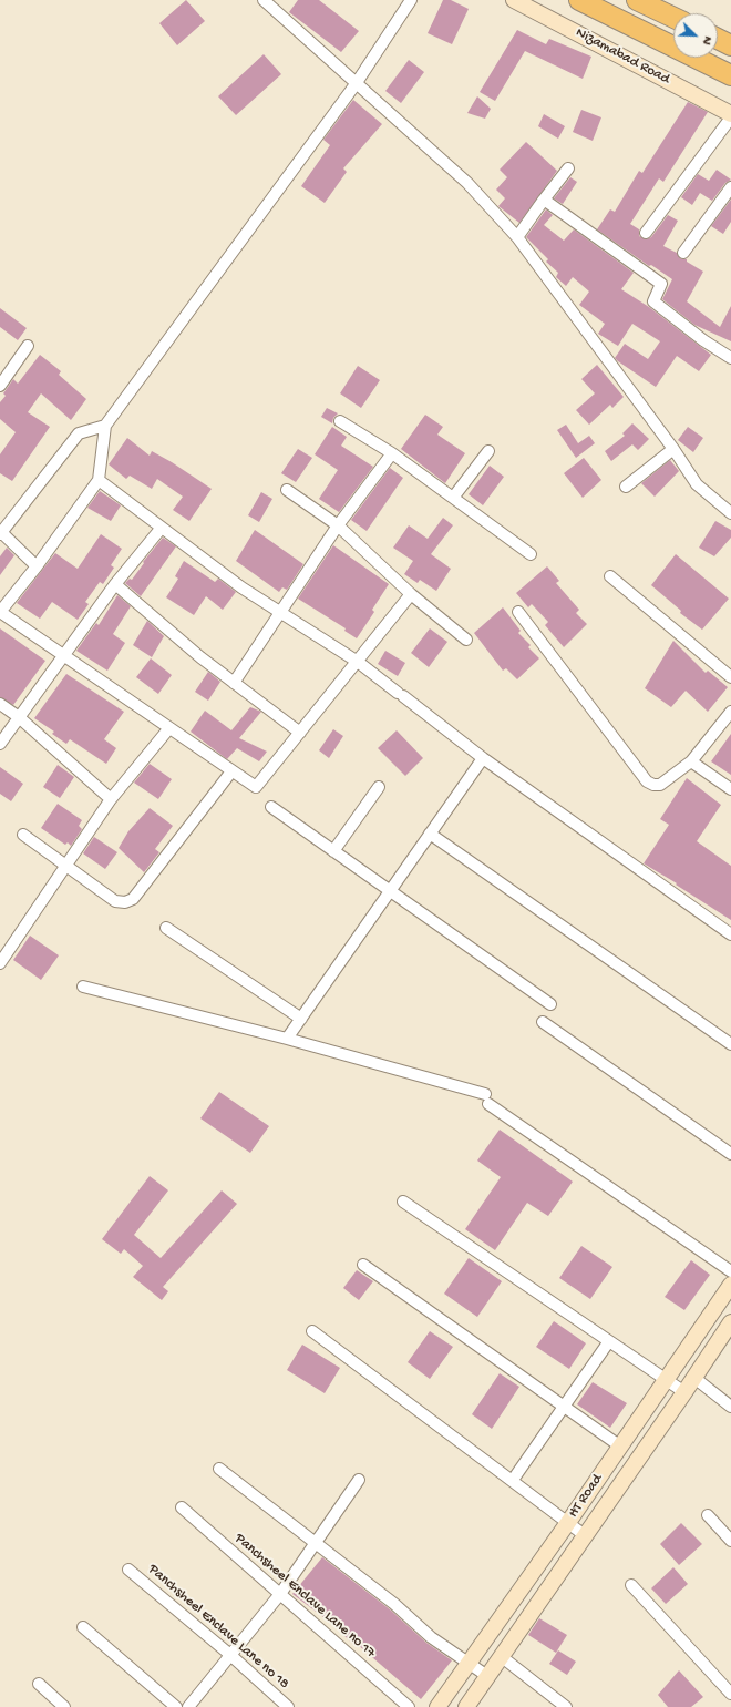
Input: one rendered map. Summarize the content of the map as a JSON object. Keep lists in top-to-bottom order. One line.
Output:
{"streets":{"highway":["Nizamabad Road"],"street":["HT Road","Panchsheel Enclave Lane no 17","Panchsheel Enclave Lane no 18"]},"north":"bottom right"}
